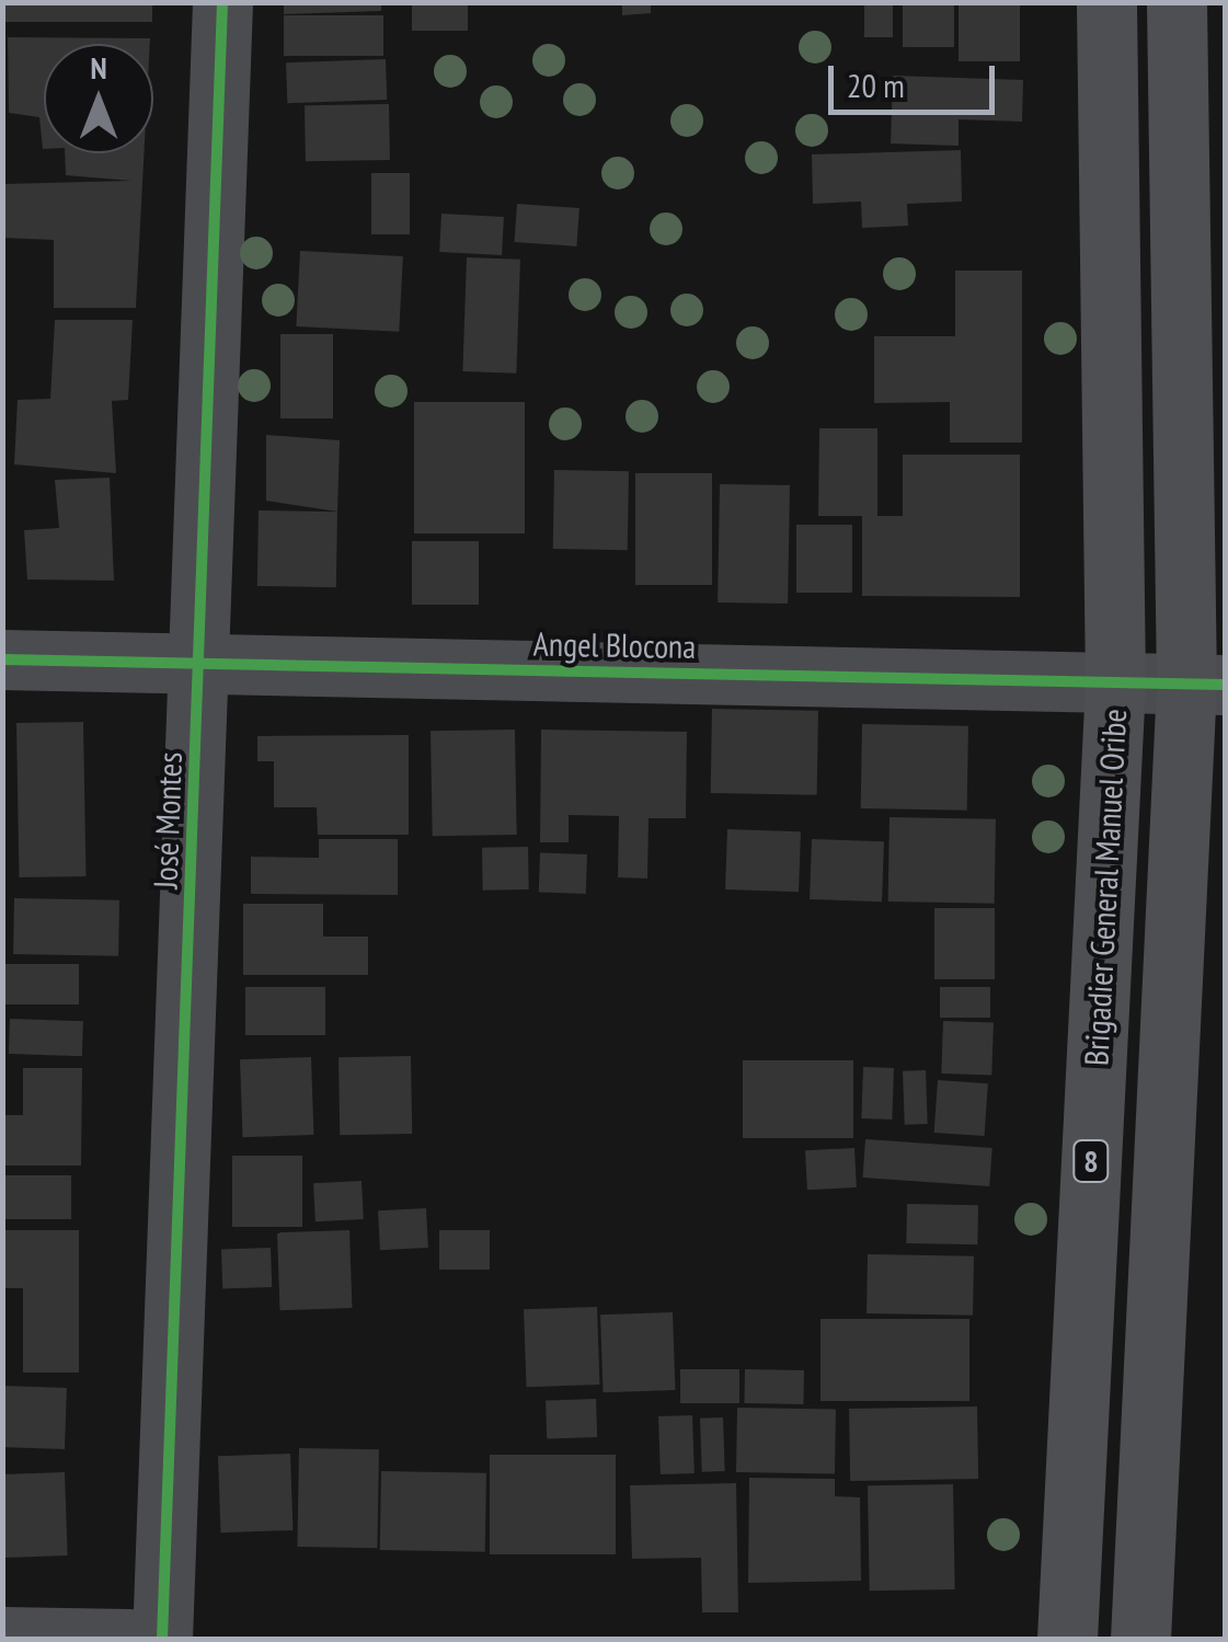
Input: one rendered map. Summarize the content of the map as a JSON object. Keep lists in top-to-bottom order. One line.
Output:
{"streets":{"main road":["Brigadier General Manuel Oribe","8"],"street":["Angel Blocona","José Montes"]},"crossings":[["Angel Blocona","José Montes"],["Angel Blocona","Brigadier General Manuel Oribe"]],"scale_bar":"20 m","north":"top"}
